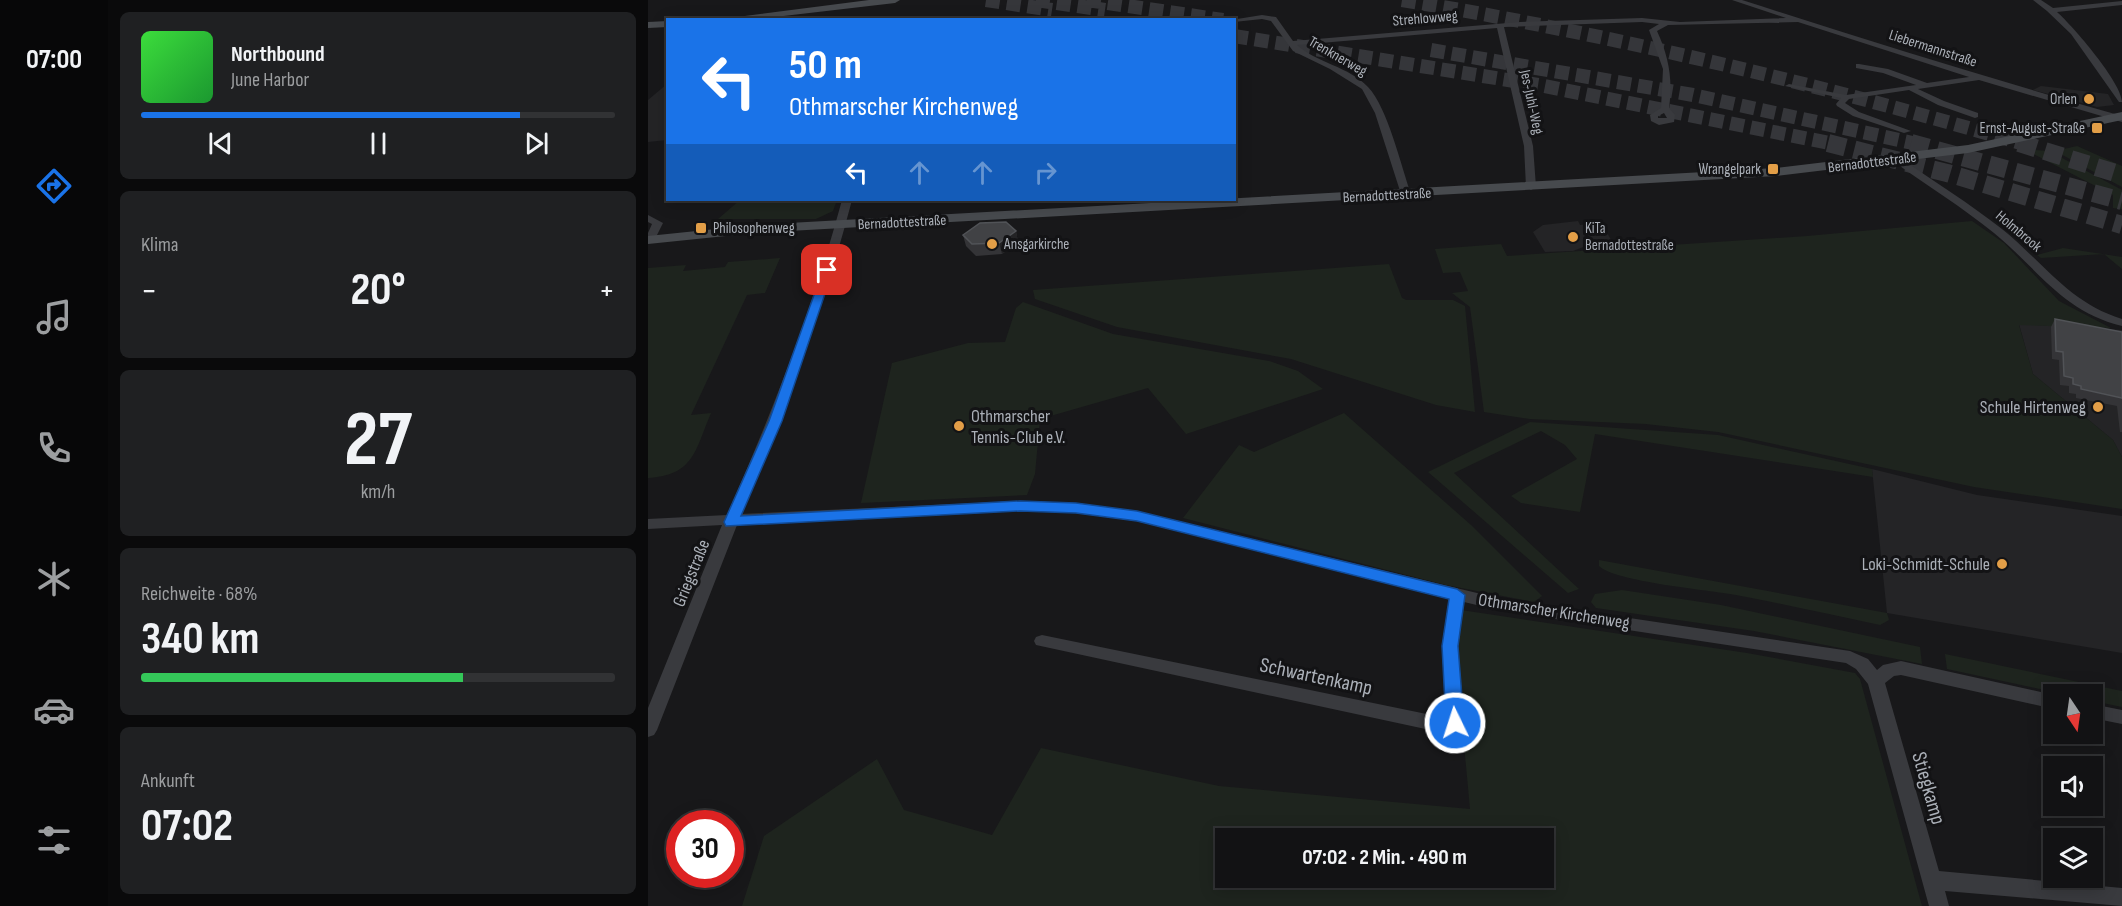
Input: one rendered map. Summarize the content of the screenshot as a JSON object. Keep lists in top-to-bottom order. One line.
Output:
{"streets":{"street":["Strehlowweg","Liebermannstraße","Trenknerweg","Jes-Juhl-Weg","Bernadottestraße","Holmbrook","Griegstraße","Othmarscher Kirchenweg","Schwartenkamp","Stiegkamp"]},"crossings":[["Strehlowweg","Liebermannstraße"],["Strehlowweg","Trenknerweg"],["Strehlowweg","Jes-Juhl-Weg"],["Liebermannstraße","Bernadottestraße"],["Trenknerweg","Bernadottestraße"],["Jes-Juhl-Weg","Bernadottestraße"],["Bernadottestraße","Holmbrook"],["Bernadottestraße","Griegstraße"],["Griegstraße","Othmarscher Kirchenweg"],["Othmarscher Kirchenweg","Schwartenkamp"],["Othmarscher Kirchenweg","Stiegkamp"]],"places":{"other":["Orlen","KiTa Bernadottestraße","Ansgarkirche","Schule Hirtenweg","Othmarscher Tennis-Club e.V.","Loki-Schmidt-Schule"],"transit":["Ernst-August-Straße","Wrangelpark","Philosophenweg"]},"north":"bottom","page":{"tabs":"07:00","turn":["50 m","Othmarscher Kirchenweg"],"song":["Northbound","June Harbor"],"tile":["Klima",["27","km/h"],["Reichweite · 68%","340 km"],["Ankunft","07:02"]],"heat":["−","20°","+"],"limit":"30","trip":"07:02 · 2 Min. · 490 m"}}
